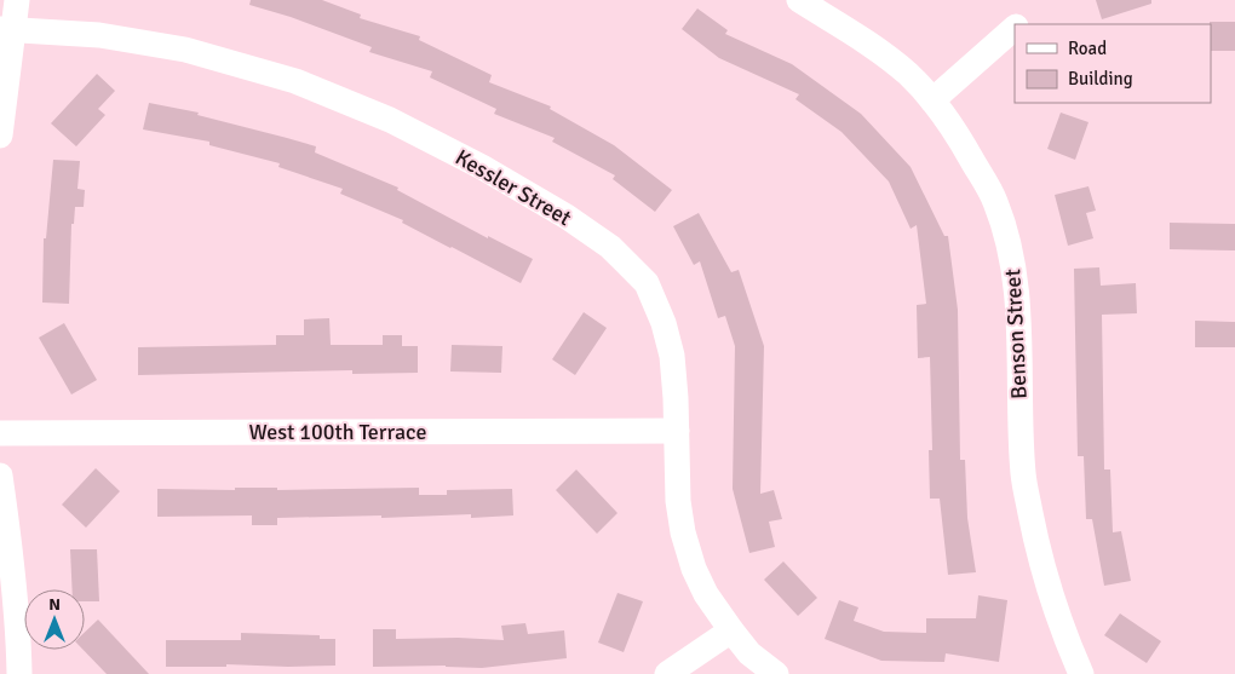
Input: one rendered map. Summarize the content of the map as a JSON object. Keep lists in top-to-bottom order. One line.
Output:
{"streets":{"street":["Kessler Street","Benson Street","West 100th Terrace"]},"crossings":[["Kessler Street","West 100th Terrace"]],"legend":["Road","Building"],"north":"top"}
